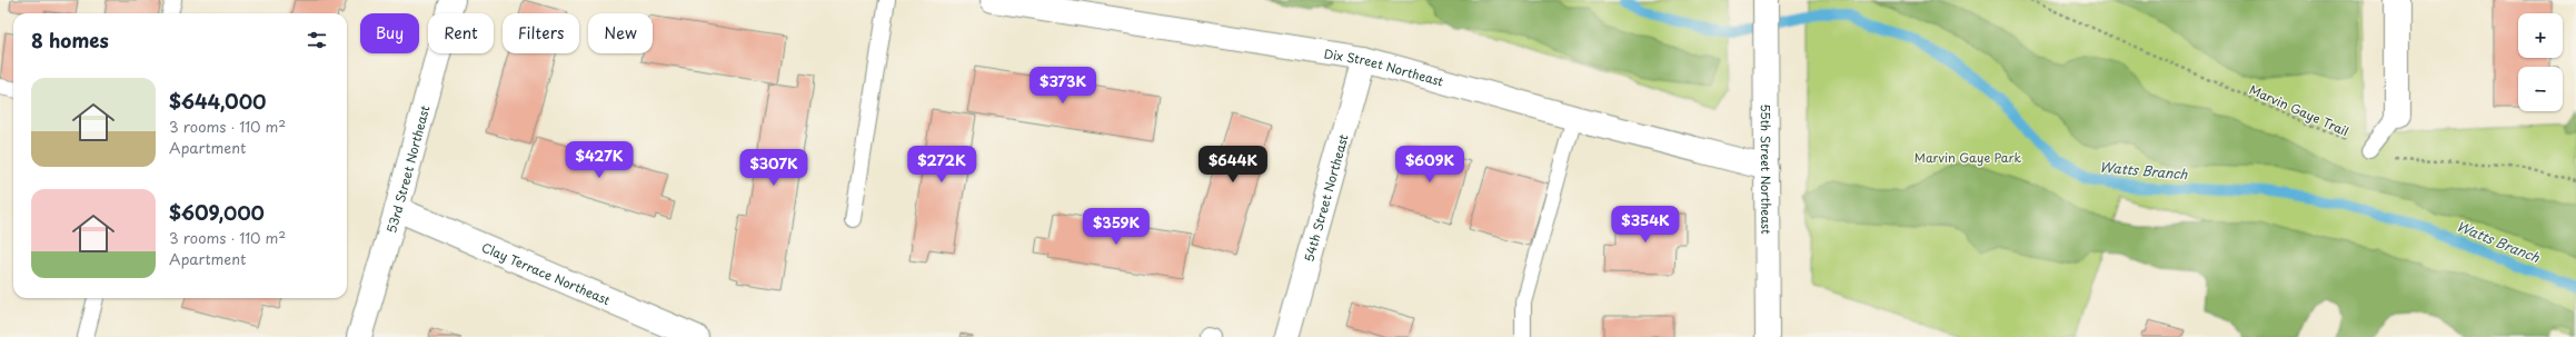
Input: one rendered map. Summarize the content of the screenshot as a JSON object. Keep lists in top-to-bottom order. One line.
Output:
{"streets":{"street":["Dix Street Northeast","55th Street Northeast","53rd Street Northeast","54th Street Northeast","Clay Terrace Northeast"],"path":["Marvin Gaye Trail"]},"crossings":[["Dix Street Northeast","55th Street Northeast"],["Dix Street Northeast","54th Street Northeast"],["53rd Street Northeast","Clay Terrace Northeast"]],"water":["Watts Branch"],"parks":["Marvin Gaye Park"],"page":{"map_buttons":["+","−"],"chip":["Buy","Rent","Filters","New"],"heading":"8 homes","price":["$373K","$427K","$272K","$644K","$609K","$307K","$354K","$359K"],"list":[{"name":"$644,000","note":"3 rooms · 110 m² · Apartment"},{"name":"$609,000","note":"3 rooms · 110 m² · Apartment"}]}}
